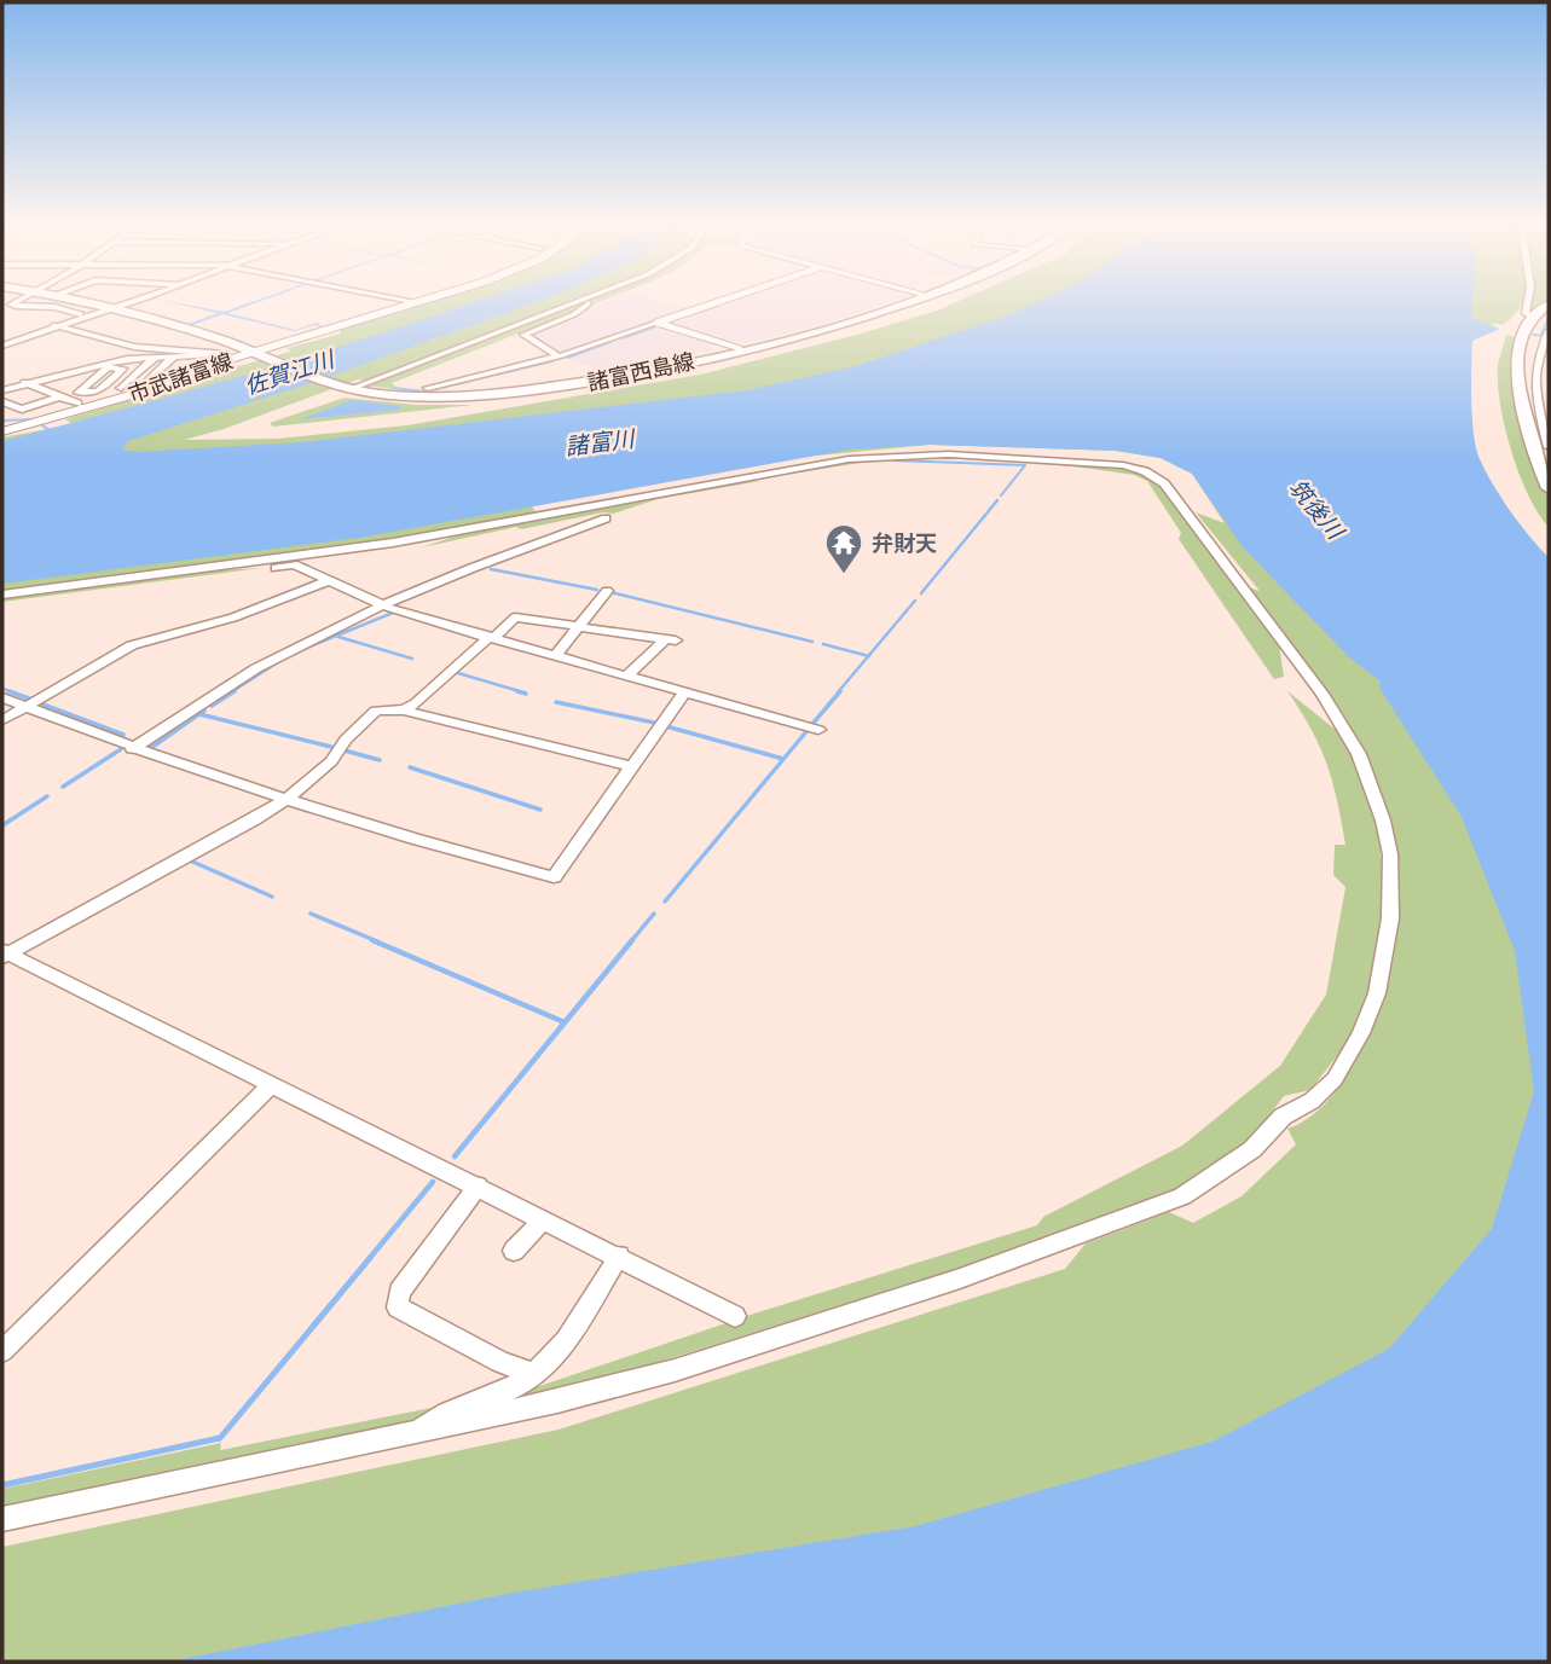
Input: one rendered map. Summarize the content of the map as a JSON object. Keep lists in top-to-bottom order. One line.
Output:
{"streets":{"main road":["諸富西島線","市武諸富線"]},"crossings":[["諸富西島線","市武諸富線"]],"water":["佐賀江川","諸富川","筑後川"],"places":{"temple":["弁財天"]}}
